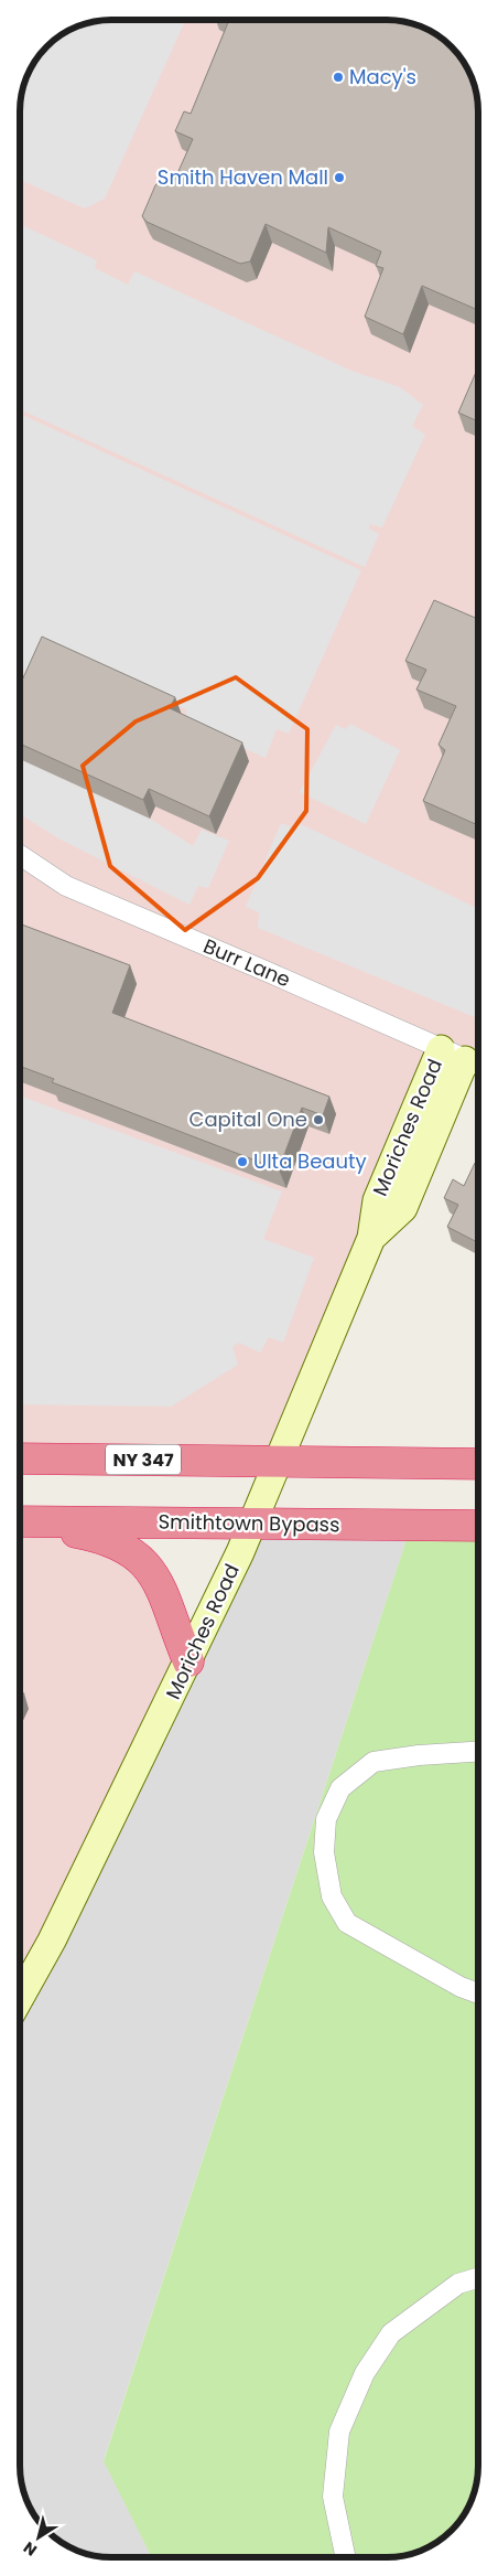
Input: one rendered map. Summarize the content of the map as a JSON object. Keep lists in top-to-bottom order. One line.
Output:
{"streets":{"highway":["NY 347","Smithtown Bypass"],"main road":["Moriches Road"],"street":["Burr Lane"]},"crossings":[["Burr Lane","Moriches Road"],["Moriches Road","NY 347"],["Moriches Road","Smithtown Bypass"]],"places":["Macy's","Smith Haven Mall","Capital One","Ulta Beauty"],"north":"bottom left"}
